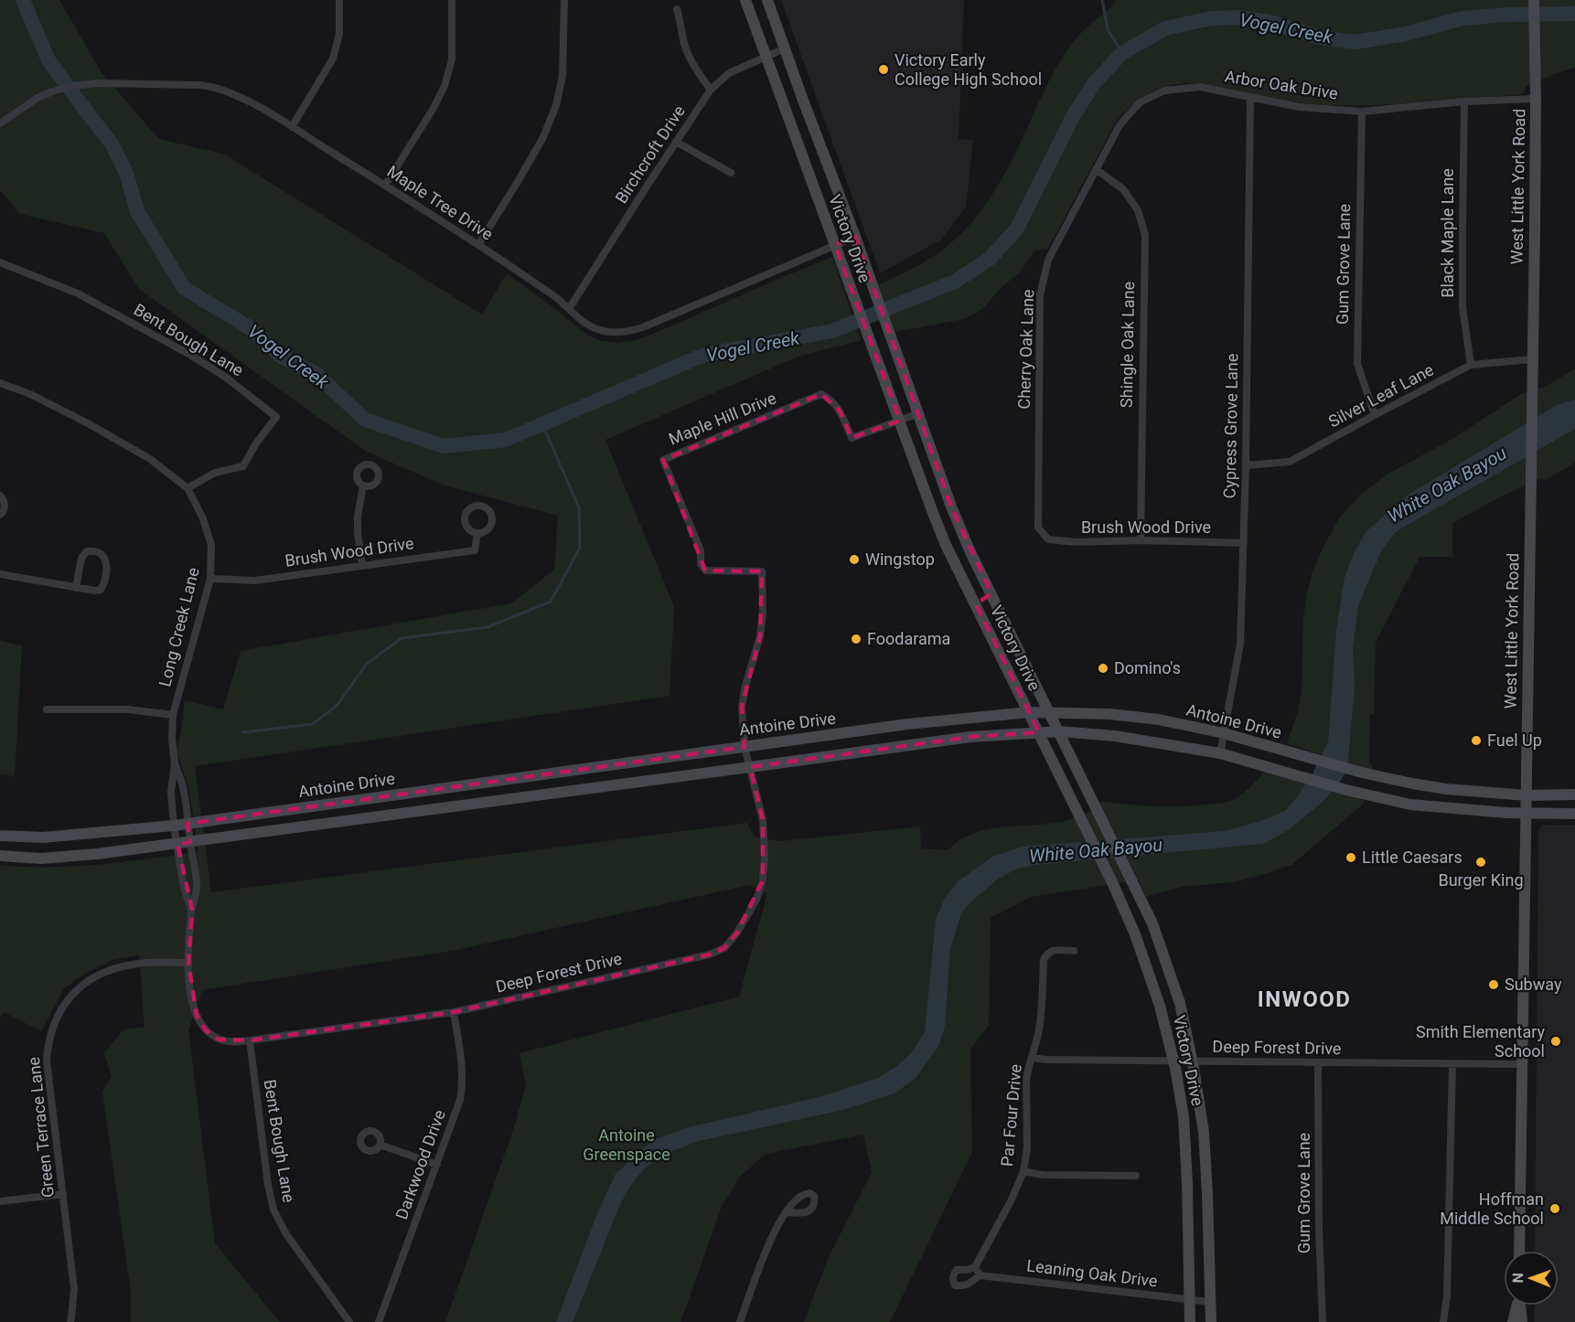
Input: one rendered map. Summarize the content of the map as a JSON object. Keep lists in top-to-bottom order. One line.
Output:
{"streets":{"main road":["West Little York Road","Victory Drive","Antoine Drive"],"street":["Arbor Oak Drive","Birchcroft Drive","Maple Tree Drive","Black Maple Lane","Gum Grove Lane","Bent Bough Lane","Shingle Oak Lane","Cherry Oak Lane","Silver Leaf Lane","Maple Hill Drive","Cypress Grove Lane","Brush Wood Drive","Long Creek Lane","Deep Forest Drive","Par Four Drive","Green Terrace Lane","Darkwood Drive","Leaning Oak Drive"]},"crossings":[["Arbor Oak Drive","West Little York Road"],["Arbor Oak Drive","Black Maple Lane"],["Arbor Oak Drive","Gum Grove Lane"],["Arbor Oak Drive","Shingle Oak Lane"],["Arbor Oak Drive","Cherry Oak Lane"],["Arbor Oak Drive","Cypress Grove Lane"],["Birchcroft Drive","Maple Tree Drive"],["Birchcroft Drive","Victory Drive"],["West Little York Road","Silver Leaf Lane"],["West Little York Road","Antoine Drive"],["West Little York Road","Deep Forest Drive"],["Maple Tree Drive","Victory Drive"],["Black Maple Lane","Silver Leaf Lane"],["Victory Drive","Maple Hill Drive"],["Victory Drive","Antoine Drive"],["Victory Drive","Deep Forest Drive"],["Victory Drive","Leaning Oak Drive"],["Gum Grove Lane","Silver Leaf Lane"],["Gum Grove Lane","Deep Forest Drive"],["Bent Bough Lane","Long Creek Lane"],["Bent Bough Lane","Deep Forest Drive"],["Shingle Oak Lane","Cherry Oak Lane"],["Shingle Oak Lane","Brush Wood Drive"],["Cherry Oak Lane","Brush Wood Drive"],["Silver Leaf Lane","Cypress Grove Lane"],["Maple Hill Drive","Antoine Drive"],["Maple Hill Drive","Deep Forest Drive"],["Cypress Grove Lane","Brush Wood Drive"],["Cypress Grove Lane","Antoine Drive"],["Brush Wood Drive","Long Creek Lane"],["Long Creek Lane","Antoine Drive"],["Long Creek Lane","Deep Forest Drive"],["Long Creek Lane","Green Terrace Lane"],["Antoine Drive","Deep Forest Drive"],["Deep Forest Drive","Par Four Drive"],["Deep Forest Drive","Darkwood Drive"]],"districts":["INWOOD"],"water":["Vogel Creek","White Oak Bayou"],"parks":["Antoine Greenspace"],"places":["Victory Early College High School","Wingstop","Foodarama","Domino's","Fuel Up","Little Caesars","Burger King","Subway","Smith Elementary School","Hoffman Middle School"],"north":"left"}
